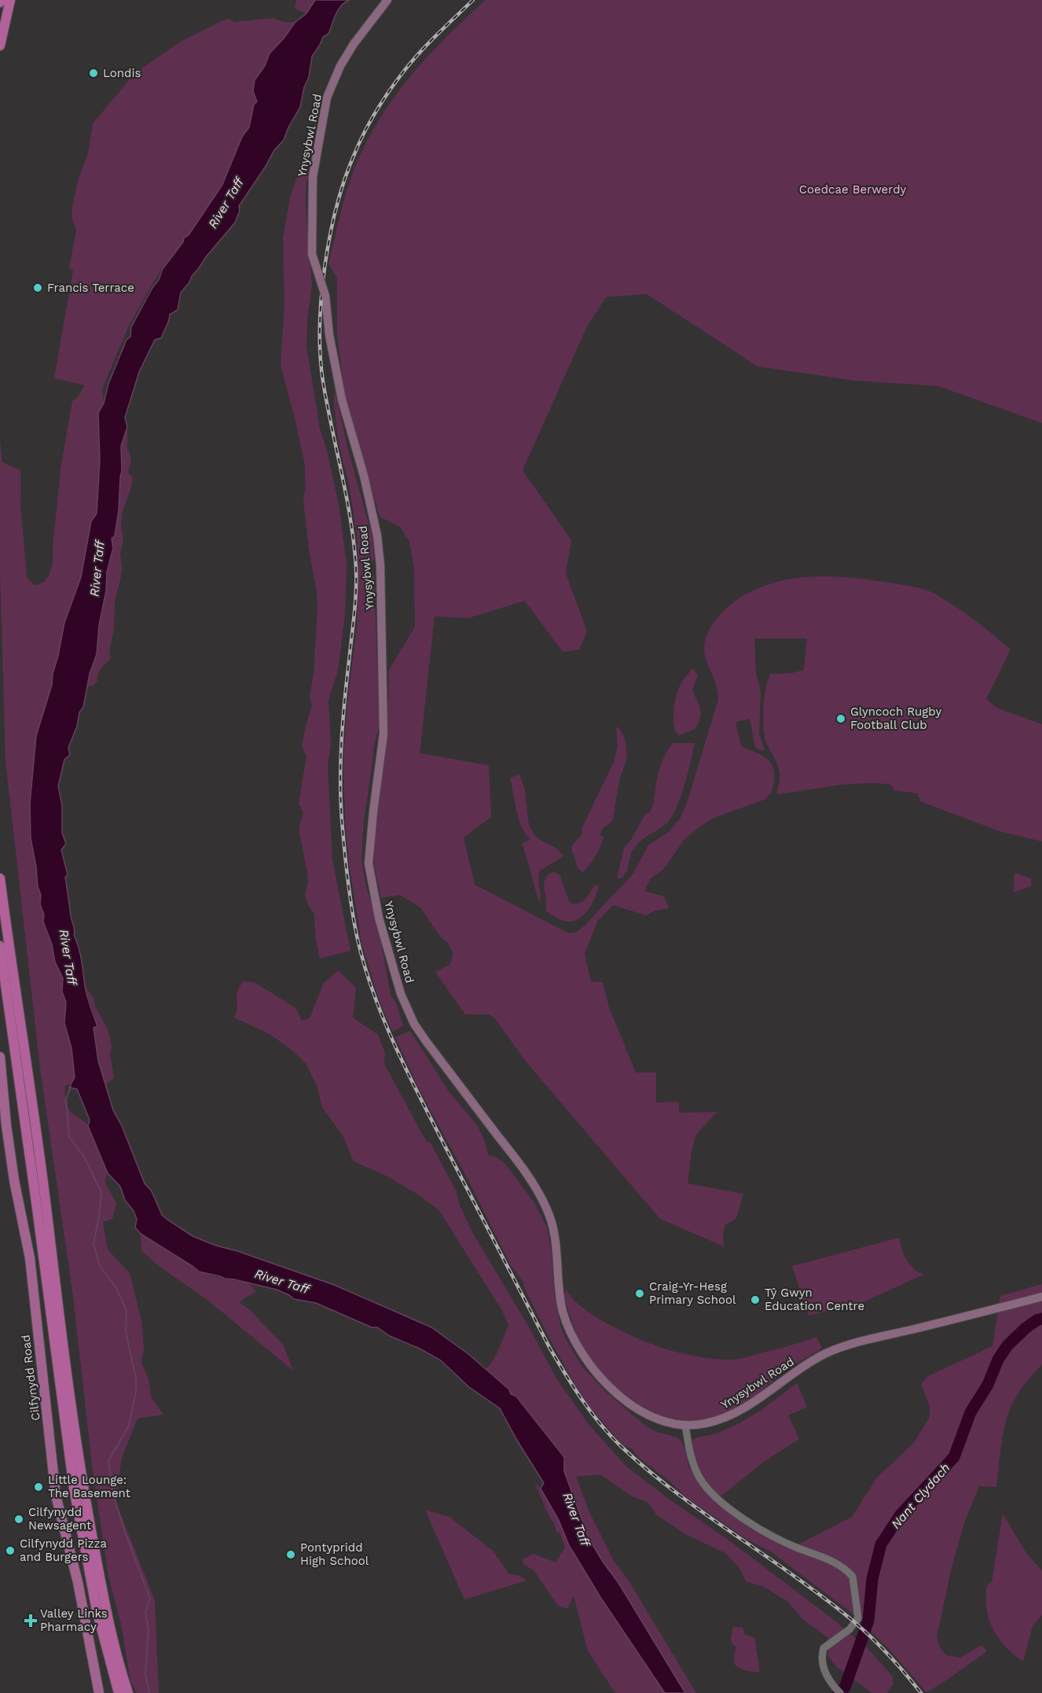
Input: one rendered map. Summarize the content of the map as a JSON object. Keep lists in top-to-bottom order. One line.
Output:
{"streets":{"main road":["Ynysybwl Road","Cilfynydd Road"]},"water":["River Taff","Nant Clydach"],"parks":["Coedcae Berwerdy"],"places":{"other":["Londis","Francis Terrace","Glyncoch Rugby Football Club","Craig-Yr-Hesg Primary School","Tŷ Gwyn Education Centre","Little Lounge: The Basement","Cilfynydd Newsagent","Cilfynydd Pizza and Burgers","Pontypridd High School"],"health":["Valley Links Pharmacy"]}}
